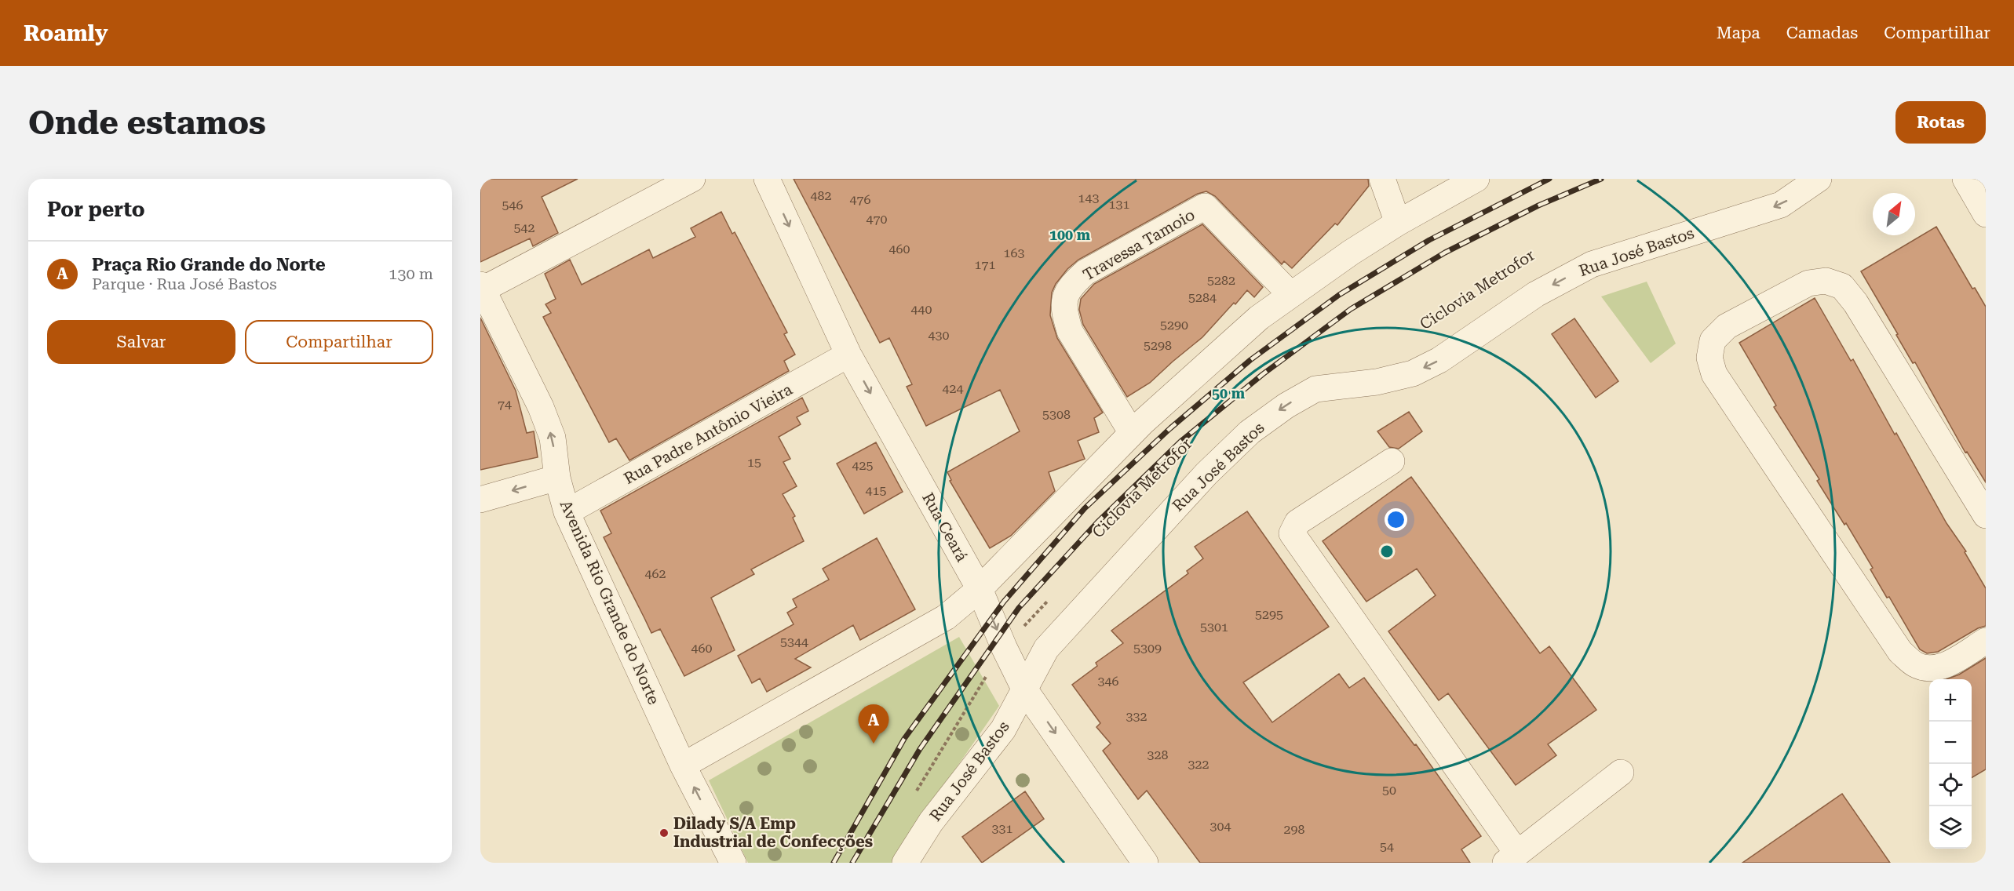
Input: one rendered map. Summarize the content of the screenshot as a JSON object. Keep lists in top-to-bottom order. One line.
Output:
{"streets":{"street":["Travessa Tamoio","Rua José Bastos","Rua Padre Antônio Vieira","Rua Ceará","Avenida Rio Grande do Norte"]},"crossings":[["Rua José Bastos","Rua Ceará"],["Rua Padre Antônio Vieira","Rua Ceará"],["Rua Padre Antônio Vieira","Avenida Rio Grande do Norte"]],"one_way":["Rua Ceará","Avenida Rio Grande do Norte"],"places":["Dilady S/A Emp Industrial de Confecções"],"house_numbers":["482","143","476","131","546","470","542","460","163","171","5282","5284","440","5290","430","5298","424","74","5308","15","425","415","462","5295","5301","5344","460","5309","346","332","328","322","50","304","331","298","54"],"north":"top right","page":{"header":"Roamly","nav":["Mapa","Camadas","Compartilhar"],"buttons":["Rotas",["Salvar","Compartilhar"]],"title":"Onde estamos","heading":"Por perto","list":[{"mark":"A","name":"Praça Rio Grande do Norte","note":"Parque · Rua José Bastos","value":"130 m"}],"map_buttons":["+","−"],"pins":"A"},"rings":["100 m","50 m"]}
